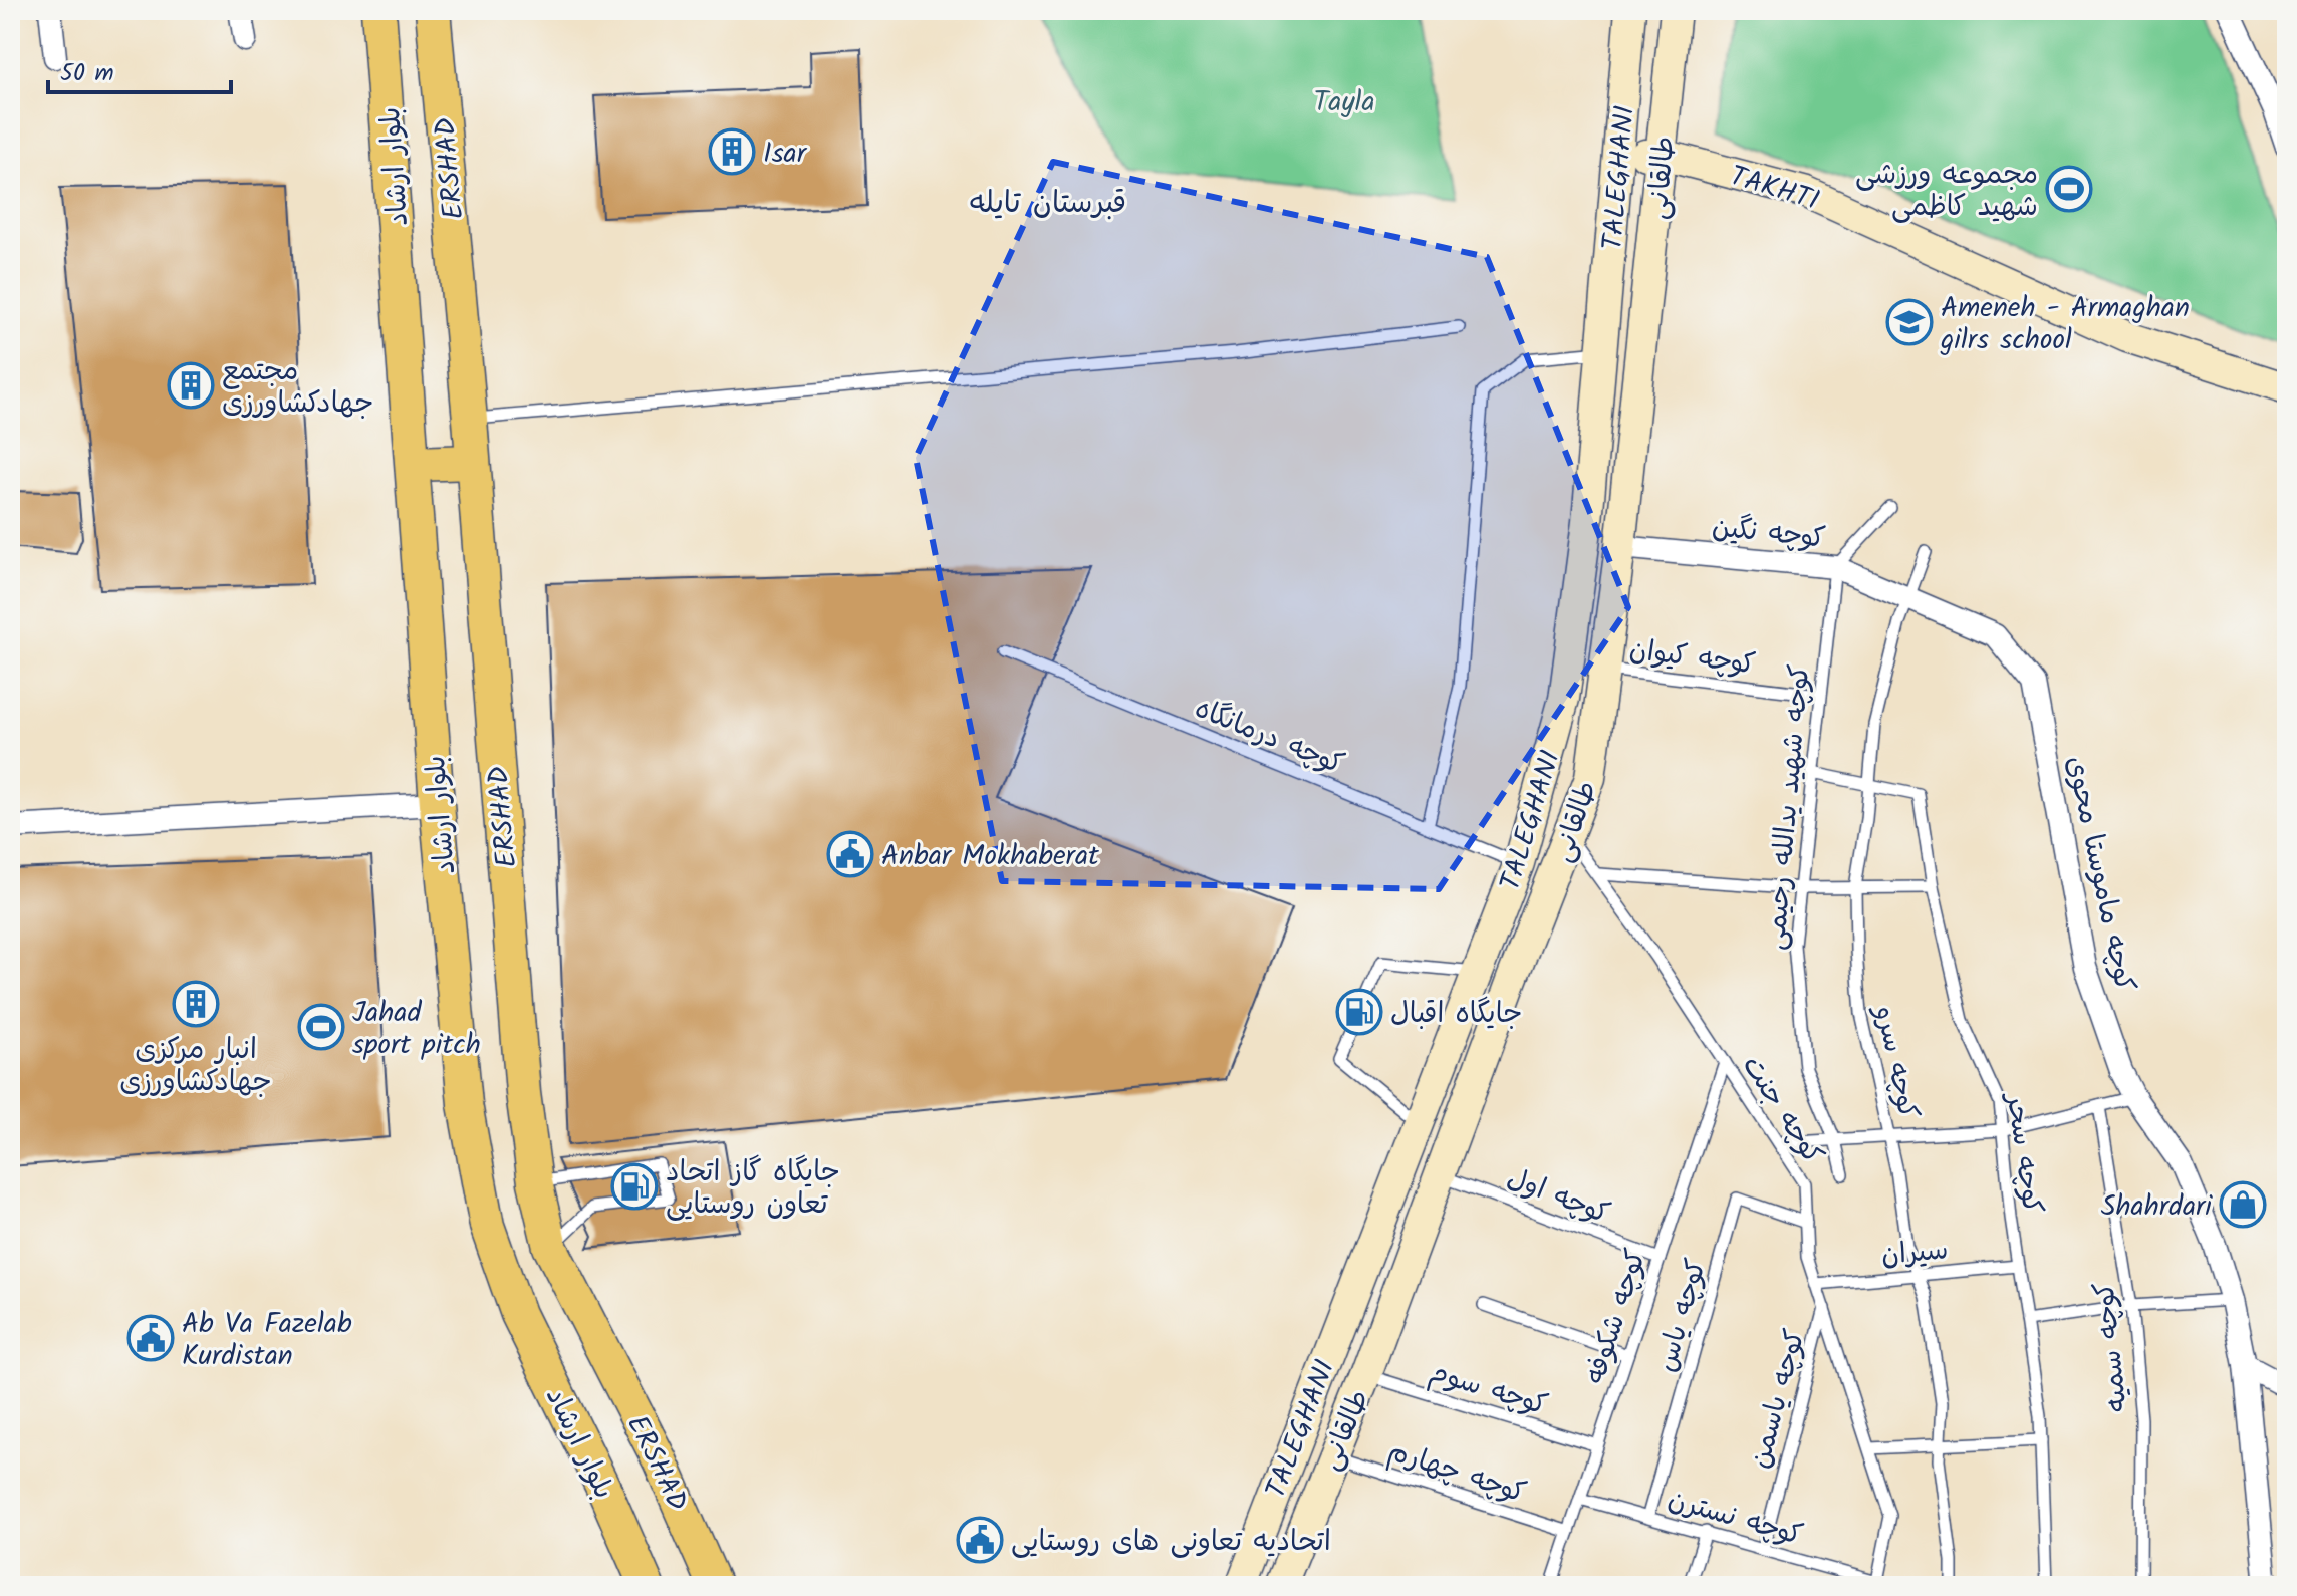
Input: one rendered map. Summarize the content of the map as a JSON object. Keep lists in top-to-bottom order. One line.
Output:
{"streets":{"main road":["بلوار ارشاد","ERSHAD","TALEGHANI","طالقانی","TAKHTI"],"street":["کوچه نگین","کوچه ماموستا محوی"],"lane":["کوچه کیوان","کوچه درمانگاه","کوچه شهید یدالله رحیمی","کوچه سرو","کوچه جنت","کوچه سحر","کوچه اول","سیران","کوچه یاس","کوچه شکوفه","کوچه سمیه","کوچه سوم","کوچه یاسمن","کوچه چهارم","کوچه نسترن"]},"crossings":[["TALEGHANI","TAKHTI"],["TALEGHANI","کوچه درمانگاه"],["طالقانی","TAKHTI"],["طالقانی","کوچه نگین"],["طالقانی","کوچه کیوان"],["طالقانی","کوچه جنت"],["طالقانی","کوچه اول"],["طالقانی","کوچه سوم"],["طالقانی","کوچه چهارم"],["کوچه نگین","کوچه شهید یدالله رحیمی"],["کوچه نگین","کوچه ماموستا محوی"],["کوچه نگین","کوچه سرو"],["کوچه کیوان","کوچه شهید یدالله رحیمی"],["کوچه شهید یدالله رحیمی","کوچه سحر"],["کوچه سرو","کوچه سحر"],["کوچه سرو","سیران"],["کوچه جنت","سیران"],["کوچه جنت","کوچه یاس"],["کوچه جنت","کوچه شکوفه"],["کوچه جنت","کوچه یاسمن"],["کوچه جنت","کوچه نسترن"],["کوچه سحر","سیران"],["کوچه اول","کوچه شکوفه"],["کوچه یاس","کوچه نسترن"],["کوچه شکوفه","کوچه سوم"],["کوچه شکوفه","کوچه چهارم"],["کوچه شکوفه","کوچه نسترن"],["کوچه یاسمن","کوچه نسترن"]],"districts":["قبرستان تایله"],"parks":["Tayla"],"places":{"building":["Isar","مجتمع جهادکشاورزی","انبار مرکزی جهادکشاورزی"],"sports":["مجموعه ورزشی شهید کاظمی","Jahad sport pitch"],"school or university":["Ameneh - Armaghan gilrs school"],"public building":["Anbar Mokhaberat","Ab Va Fazelab Kurdistan","اتحادیه تعاونی های روستایی"],"fuel station":["جایگاه اقبال","جایگاه گاز اتحاد تعاون روستایی"],"shop":["Shahrdari"]},"scale_bar":"50 m"}
